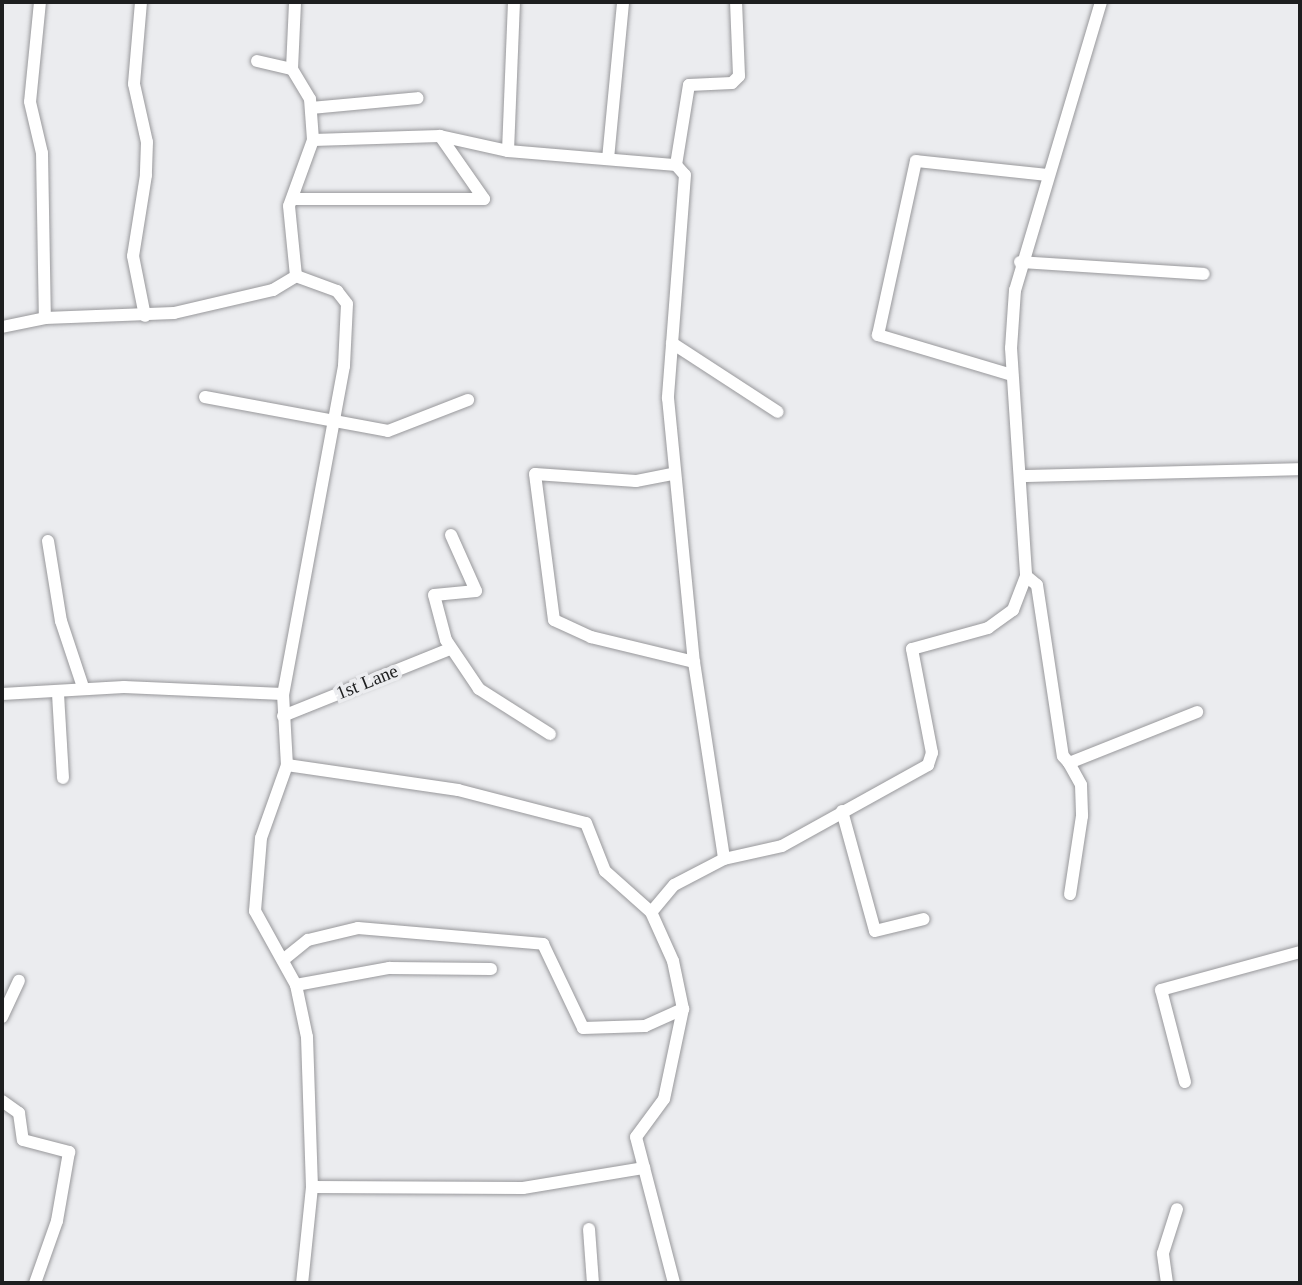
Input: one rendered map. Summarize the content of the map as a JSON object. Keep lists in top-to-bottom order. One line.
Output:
{"streets":{"street":["1st Lane"]}}
